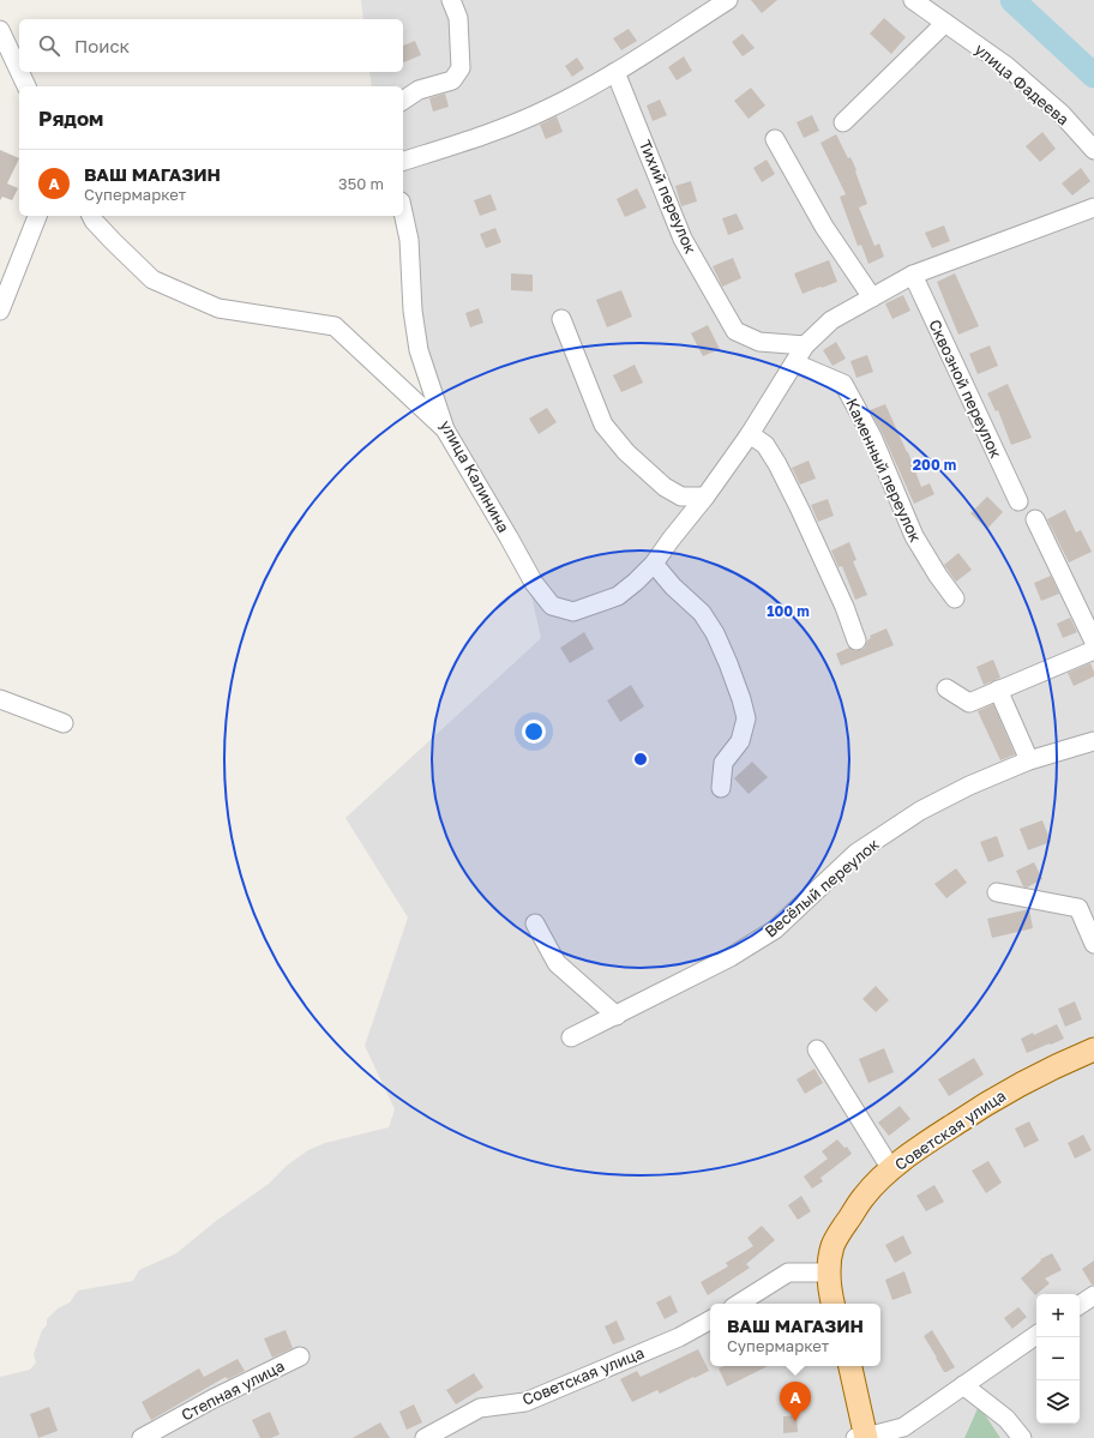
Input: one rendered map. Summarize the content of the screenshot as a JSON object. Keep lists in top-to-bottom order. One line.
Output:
{"streets":{"main road":["Советская улица"],"street":["улица Фадеева","Тихий переулок","Сквозной переулок","Каменный переулок","улица Калинина","Весёлый переулок","Степная улица"]},"page":{"search":"Поиск","heading":"Рядом","list":[{"mark":"A","name":"ВАШ МАГАЗИН","note":"Супермаркет","value":"350 m"}],"map_buttons":["+","−"],"popup":["ВАШ МАГАЗИН","Супермаркет"],"pins":"A"},"rings":["200 m","100 m"]}
